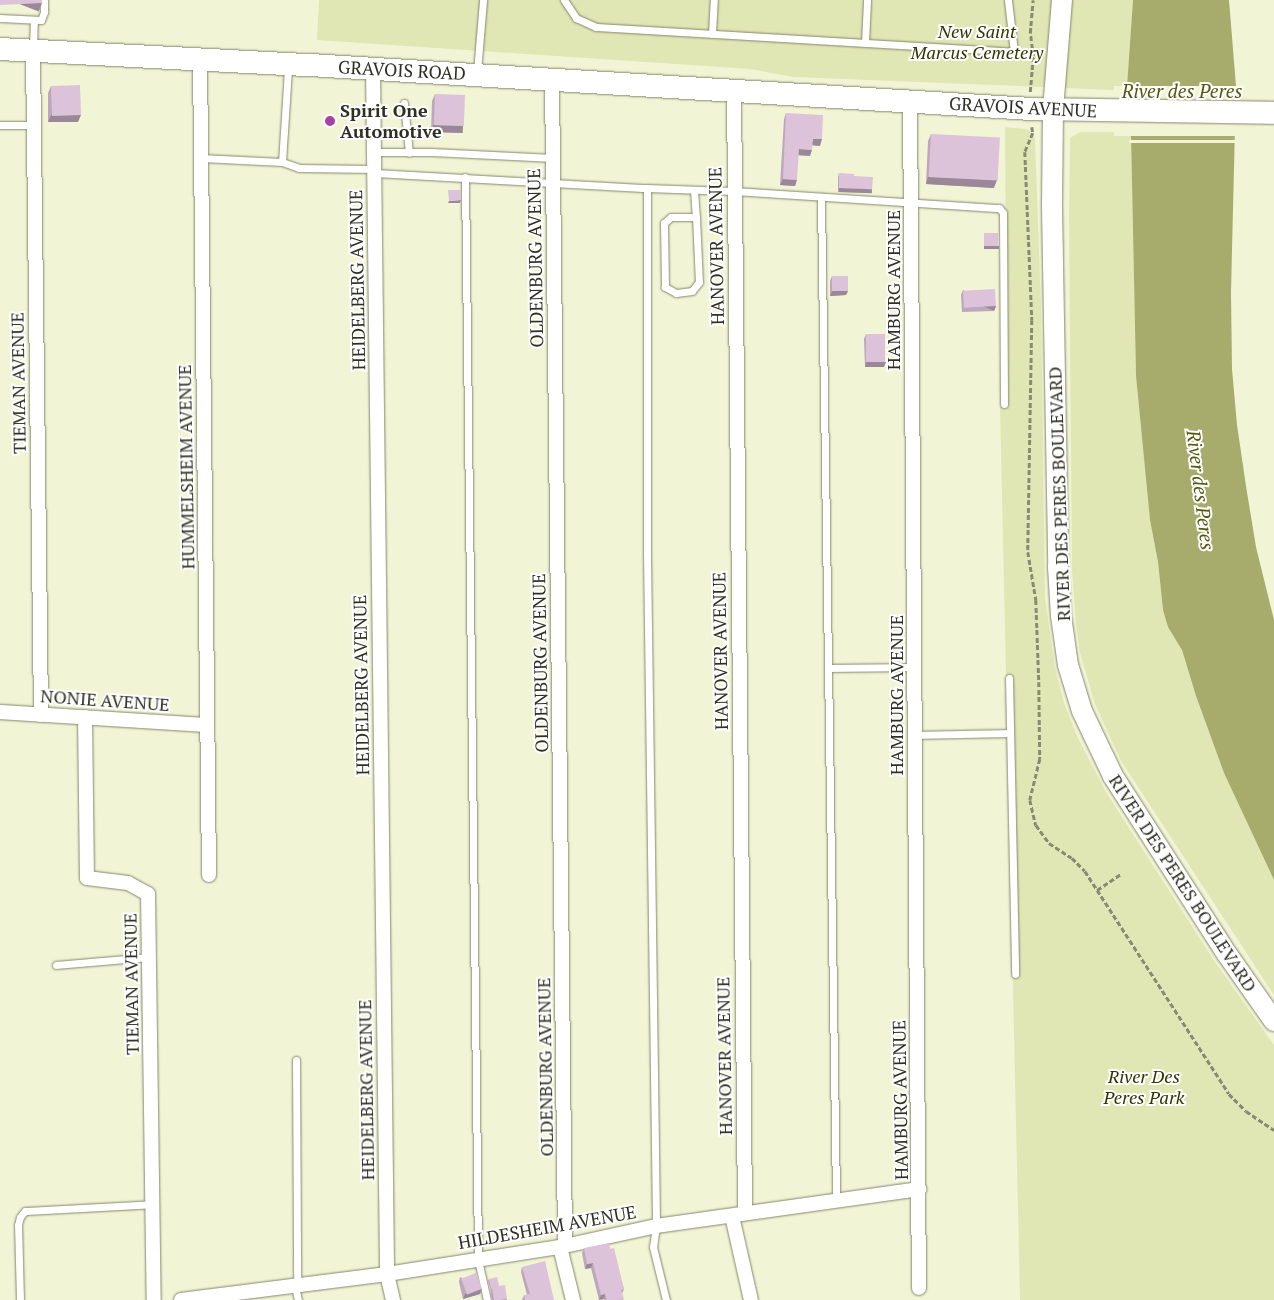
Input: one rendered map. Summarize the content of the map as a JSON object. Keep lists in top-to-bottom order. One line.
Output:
{"streets":{"main road":["GRAVOIS ROAD","GRAVOIS AVENUE","RIVER DES PERES BOULEVARD"],"street":["HANOVER AVENUE","OLDENBURG AVENUE","HEIDELBERG AVENUE","HAMBURG AVENUE","TIEMAN AVENUE","HUMMELSHEIM AVENUE","NONIE AVENUE","HILDESHEIM AVENUE"]},"crossings":[["GRAVOIS ROAD","GRAVOIS AVENUE"],["GRAVOIS ROAD","HANOVER AVENUE"],["GRAVOIS ROAD","OLDENBURG AVENUE"],["GRAVOIS ROAD","HEIDELBERG AVENUE"],["GRAVOIS ROAD","TIEMAN AVENUE"],["GRAVOIS ROAD","HUMMELSHEIM AVENUE"],["GRAVOIS AVENUE","HAMBURG AVENUE"],["GRAVOIS AVENUE","RIVER DES PERES BOULEVARD"],["HANOVER AVENUE","HILDESHEIM AVENUE"],["OLDENBURG AVENUE","HILDESHEIM AVENUE"],["HEIDELBERG AVENUE","HILDESHEIM AVENUE"],["HAMBURG AVENUE","HILDESHEIM AVENUE"],["TIEMAN AVENUE","NONIE AVENUE"],["HUMMELSHEIM AVENUE","NONIE AVENUE"]],"water":["River des Peres"],"parks":["New Saint Marcus Cemetery","River Des Peres Park"],"places":["Spirit One Automotive"]}
